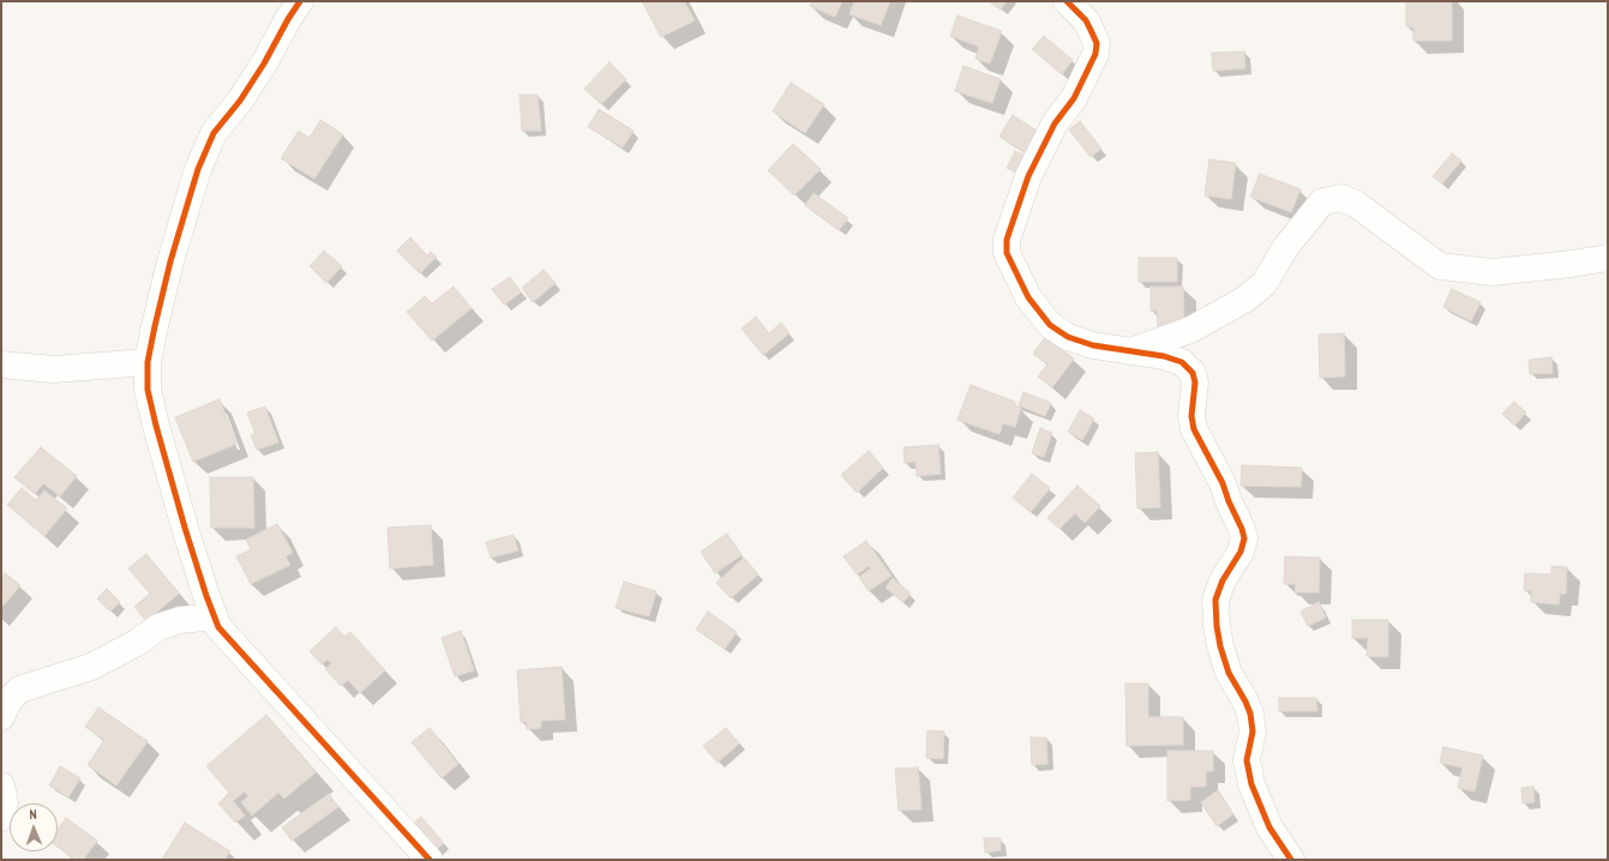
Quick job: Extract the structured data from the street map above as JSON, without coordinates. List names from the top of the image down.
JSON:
{
  "north": "top"
}
